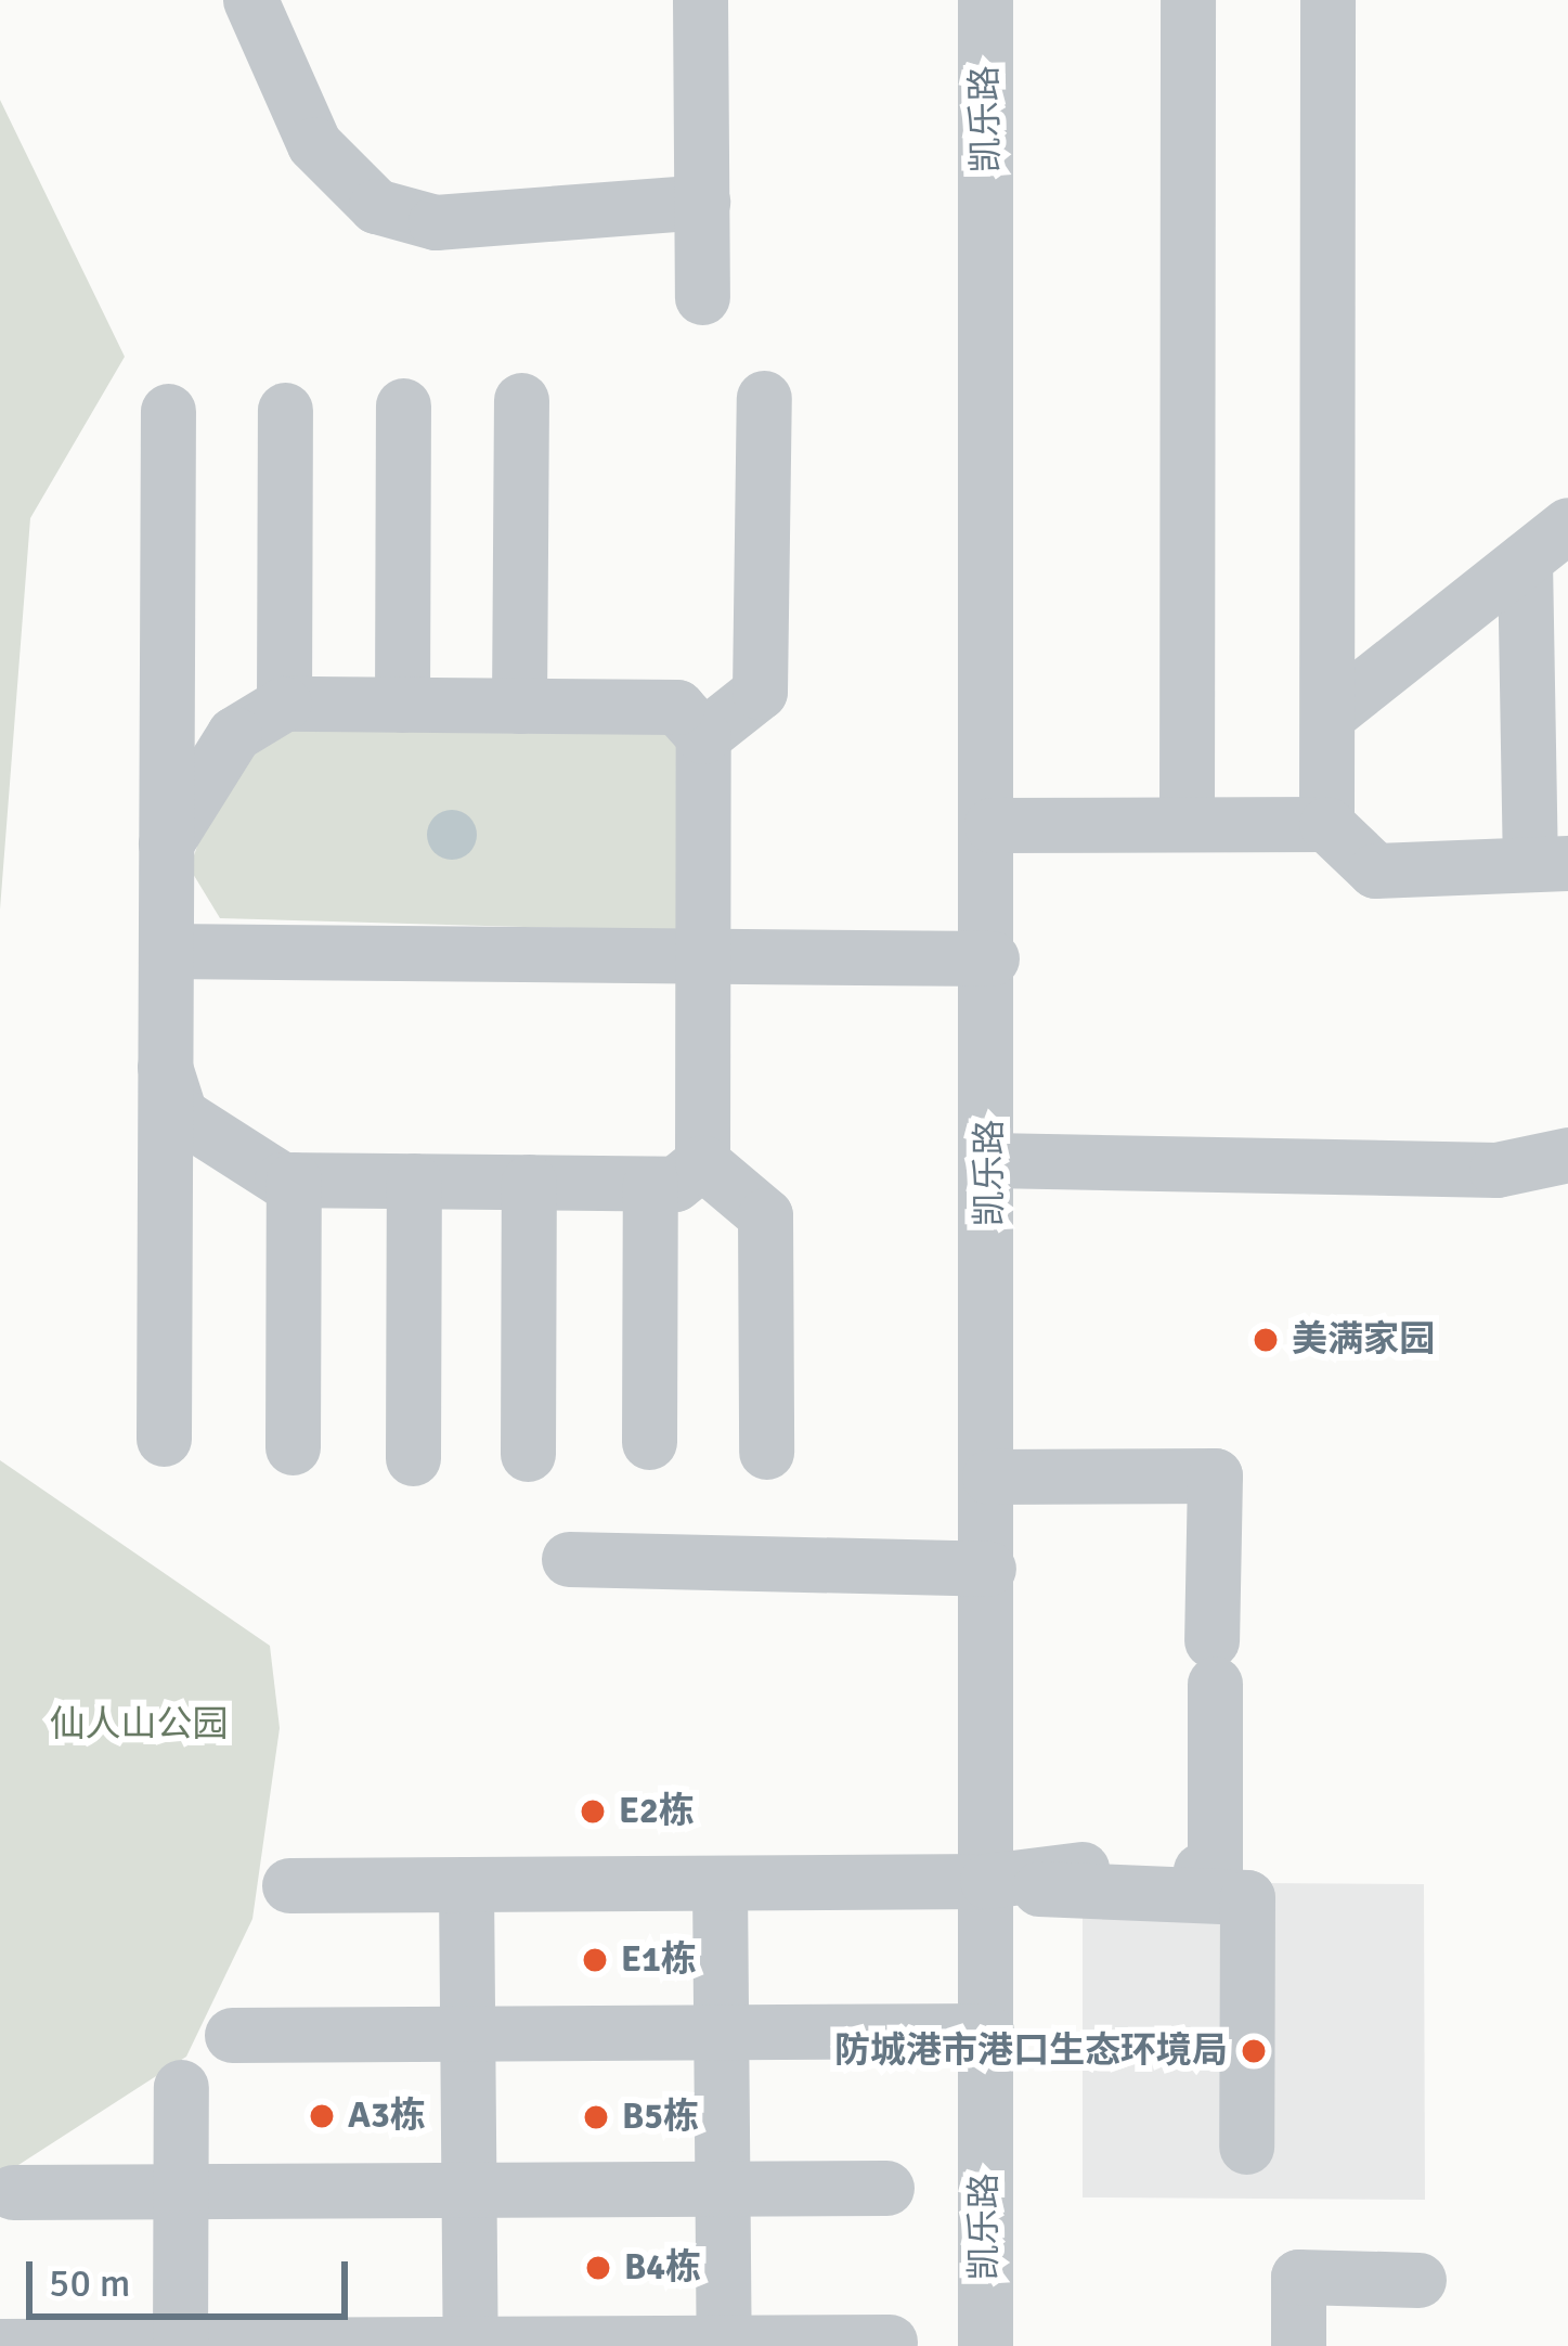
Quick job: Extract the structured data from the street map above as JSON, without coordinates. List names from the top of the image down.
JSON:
{
  "streets": {
    "street": ["凯乐路"]
  },
  "parks": ["仙人山公园"],
  "places": [
    "美满家园",
    "E2栋",
    "E1栋",
    "防城港市港口生态环境局",
    "A3栋",
    "B5栋",
    "B4栋"
  ],
  "scale_bar": "50 m"
}
